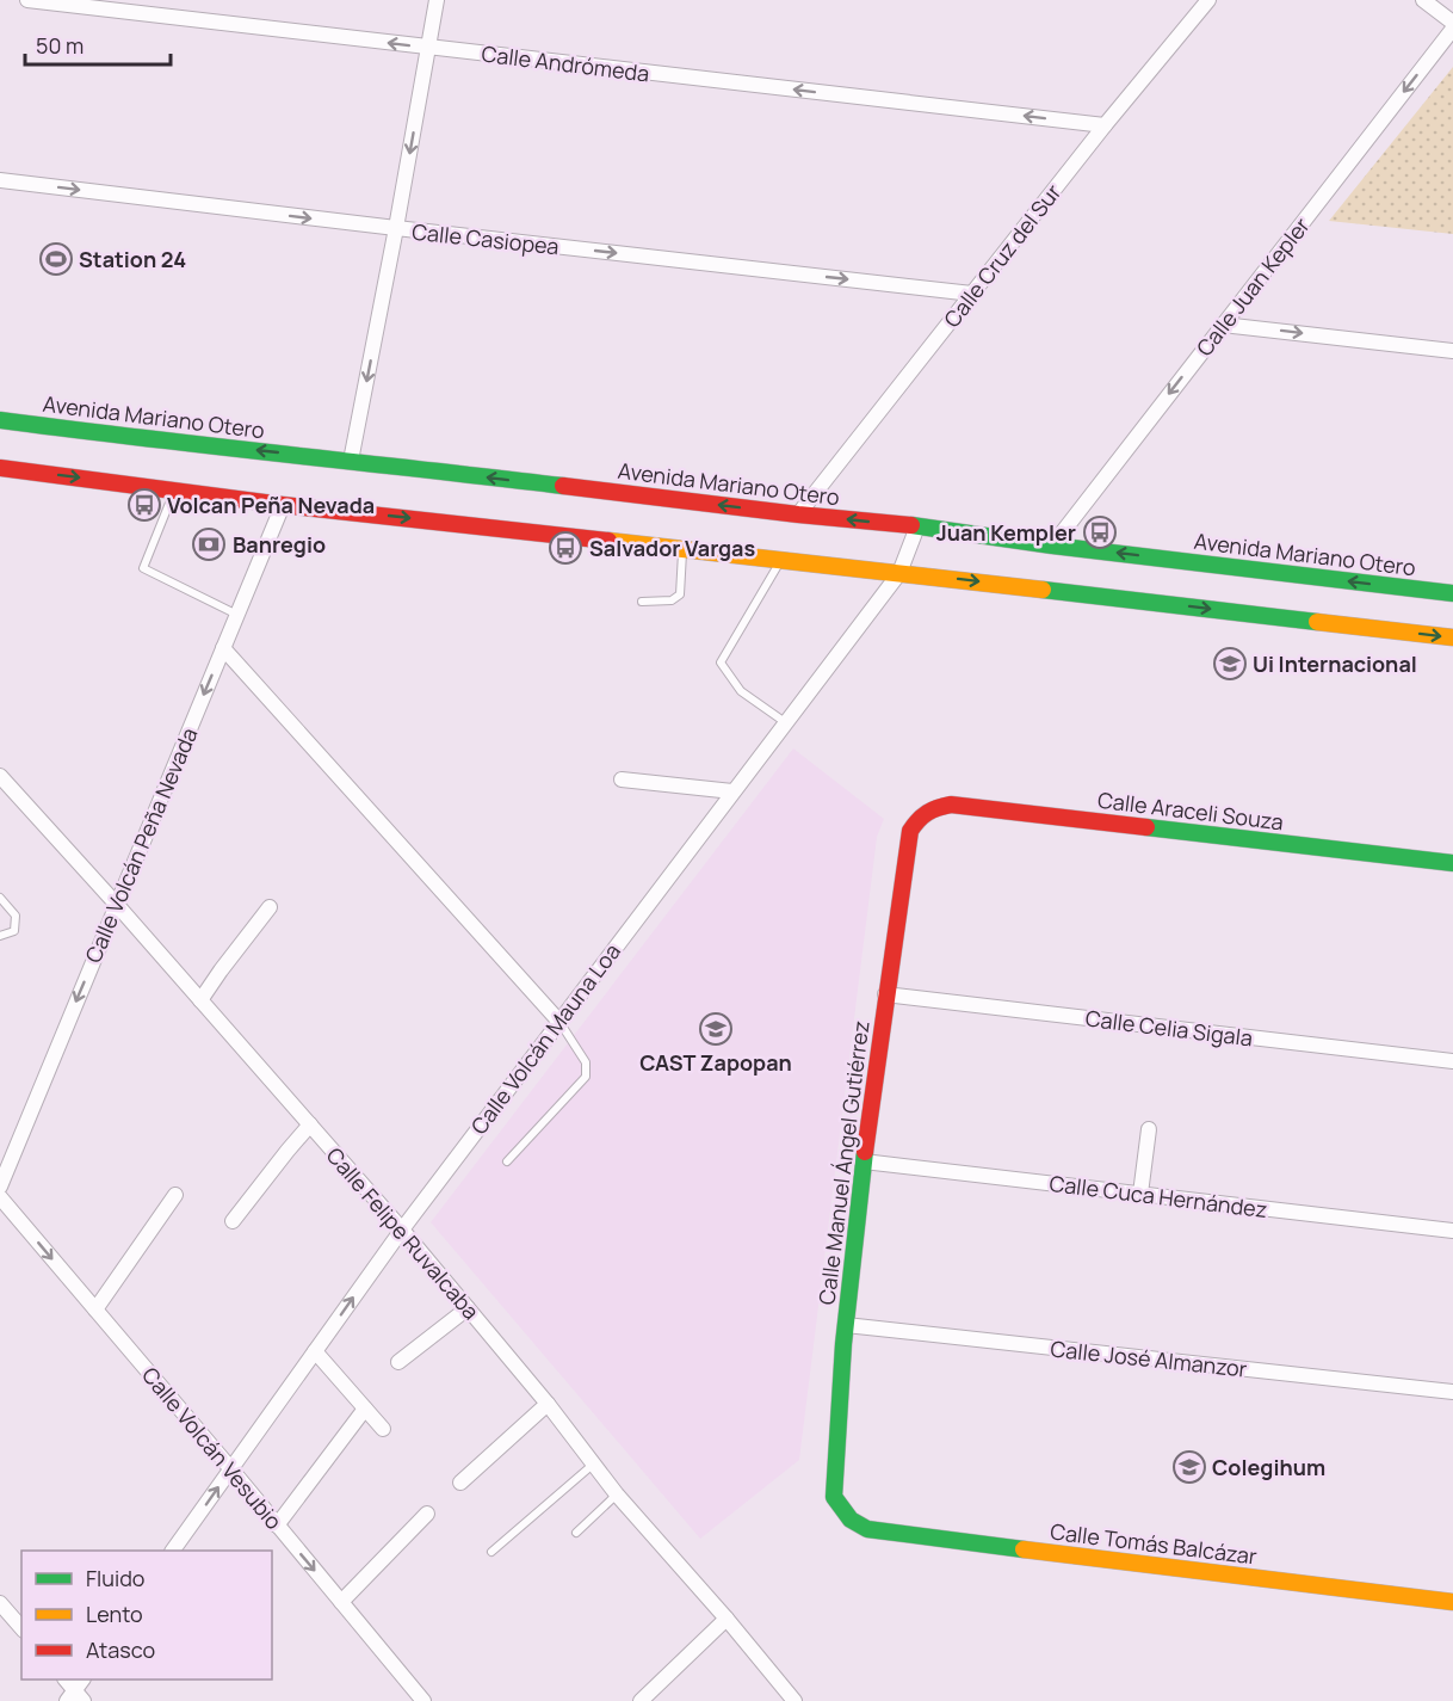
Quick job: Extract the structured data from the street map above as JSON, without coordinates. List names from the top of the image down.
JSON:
{
  "streets": {
    "main road": [
      "Avenida Mariano Otero",
      "Calle Araceli Souza",
      "Calle Manuel Ángel Gutiérrez",
      "Calle Tomás Balcázar"
    ],
    "street": [
      "Calle Andrómeda",
      "Calle Casiopea",
      "Calle Cruz del Sur",
      "Calle Juan Kepler",
      "Calle Volcán Peña Nevada",
      "Calle Celia Sigala",
      "Calle Volcán Mauna Loa",
      "Calle Cuca Hernández",
      "Calle Felipe Ruvalcaba",
      "Calle José Almanzor",
      "Calle Volcán Vesubio"
    ]
  },
  "crossings": [
    ["Calle Andrómeda", "Calle Cruz del Sur"],
    ["Calle Casiopea", "Calle Cruz del Sur"],
    ["Calle Cruz del Sur", "Avenida Mariano Otero"],
    ["Calle Juan Kepler", "Avenida Mariano Otero"],
    ["Avenida Mariano Otero", "Calle Volcán Mauna Loa"],
    ["Calle Araceli Souza", "Calle Manuel Ángel Gutiérrez"],
    ["Calle Volcán Peña Nevada", "Calle Felipe Ruvalcaba"],
    ["Calle Celia Sigala", "Calle Manuel Ángel Gutiérrez"],
    ["Calle Volcán Mauna Loa", "Calle Felipe Ruvalcaba"],
    ["Calle Volcán Mauna Loa", "Calle Volcán Vesubio"],
    ["Calle Manuel Ángel Gutiérrez", "Calle Cuca Hernández"],
    ["Calle Manuel Ángel Gutiérrez", "Calle José Almanzor"],
    ["Calle Manuel Ángel Gutiérrez", "Calle Tomás Balcázar"]
  ],
  "one_way": [
    "Calle Andrómeda",
    "Calle Casiopea",
    "Calle Juan Kepler",
    "Calle Volcán Peña Nevada",
    "Calle Volcán Vesubio"
  ],
  "places": {
    "sports": ["Station 24"],
    "bus stop": ["Volcan Peña Nevada", "Juan Kempler", "Salvador Vargas"],
    "bank": ["Banregio"],
    "school or university": ["Ui Internacional", "CAST Zapopan", "Colegihum"]
  },
  "legend": ["Fluido", "Lento", "Atasco"],
  "scale_bar": "50 m"
}
